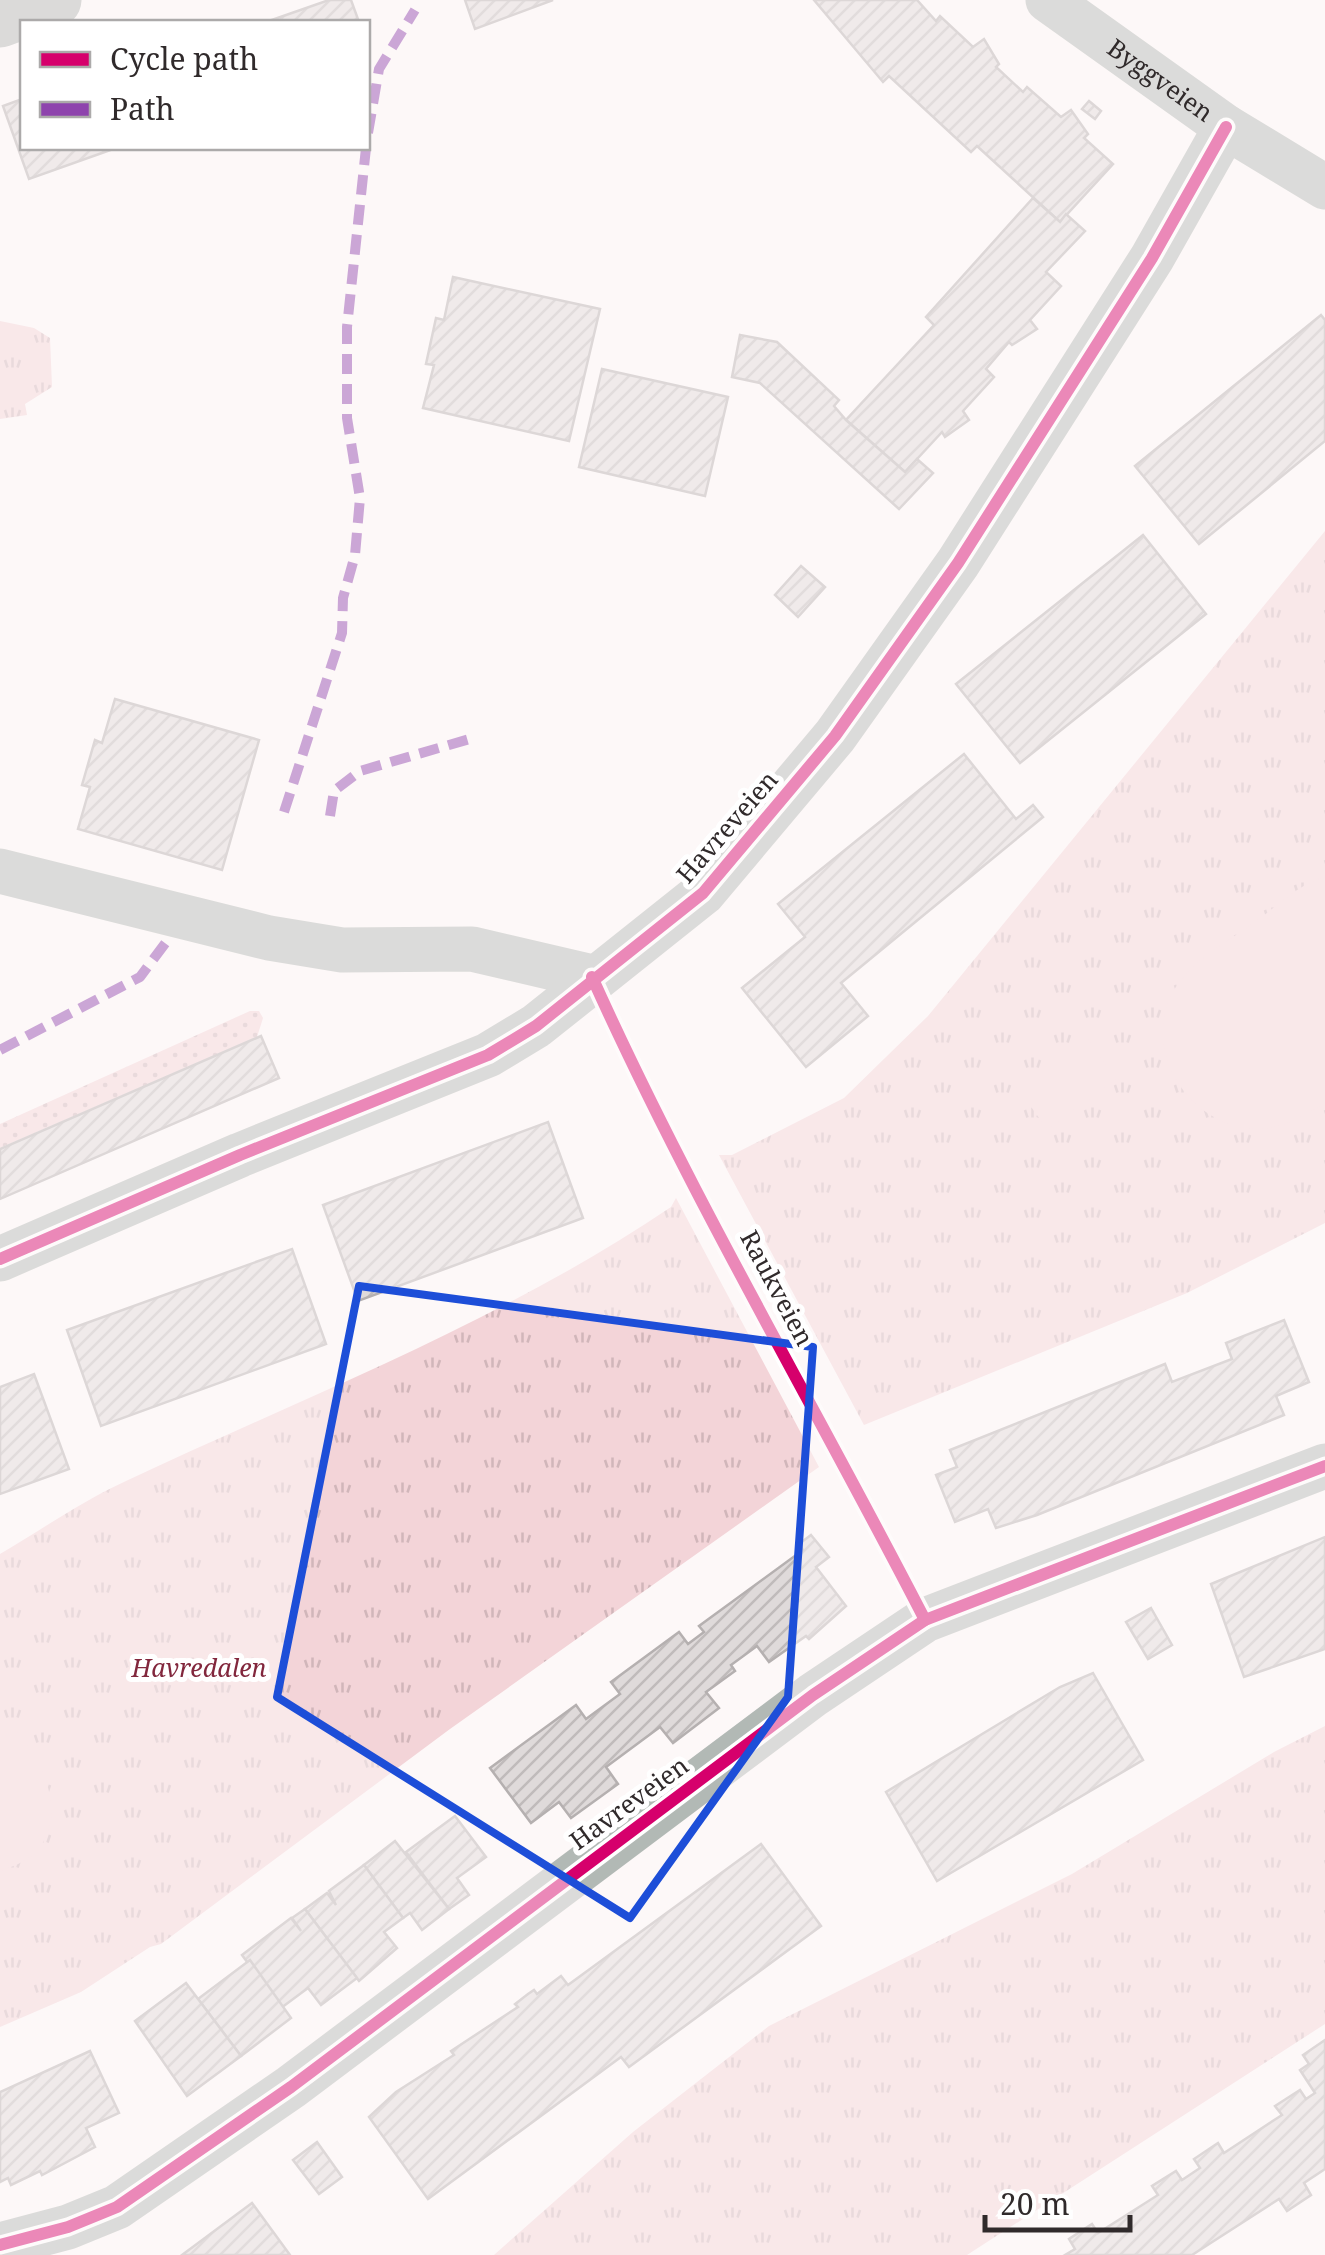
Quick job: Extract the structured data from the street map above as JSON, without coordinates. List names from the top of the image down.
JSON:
{
  "streets": {
    "street": ["Byggveien", "Havreveien"],
    "cycle path": ["Raukveien"]
  },
  "crossings": [
    ["Byggveien", "Havreveien"]
  ],
  "parks": ["Havredalen"],
  "legend": ["Cycle path", "Path"],
  "scale_bar": "20 m"
}
